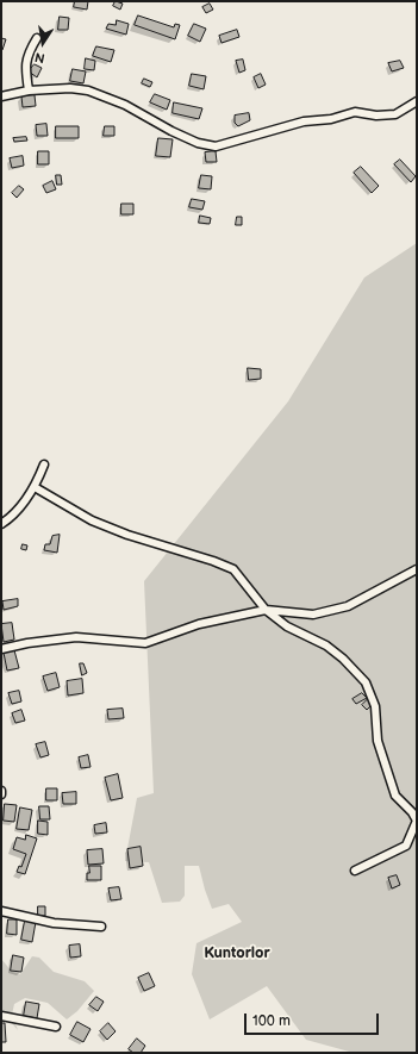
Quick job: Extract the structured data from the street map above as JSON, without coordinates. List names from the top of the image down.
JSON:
{
  "districts": ["Kuntorlor"],
  "scale_bar": "100 m",
  "north": "bottom"
}
